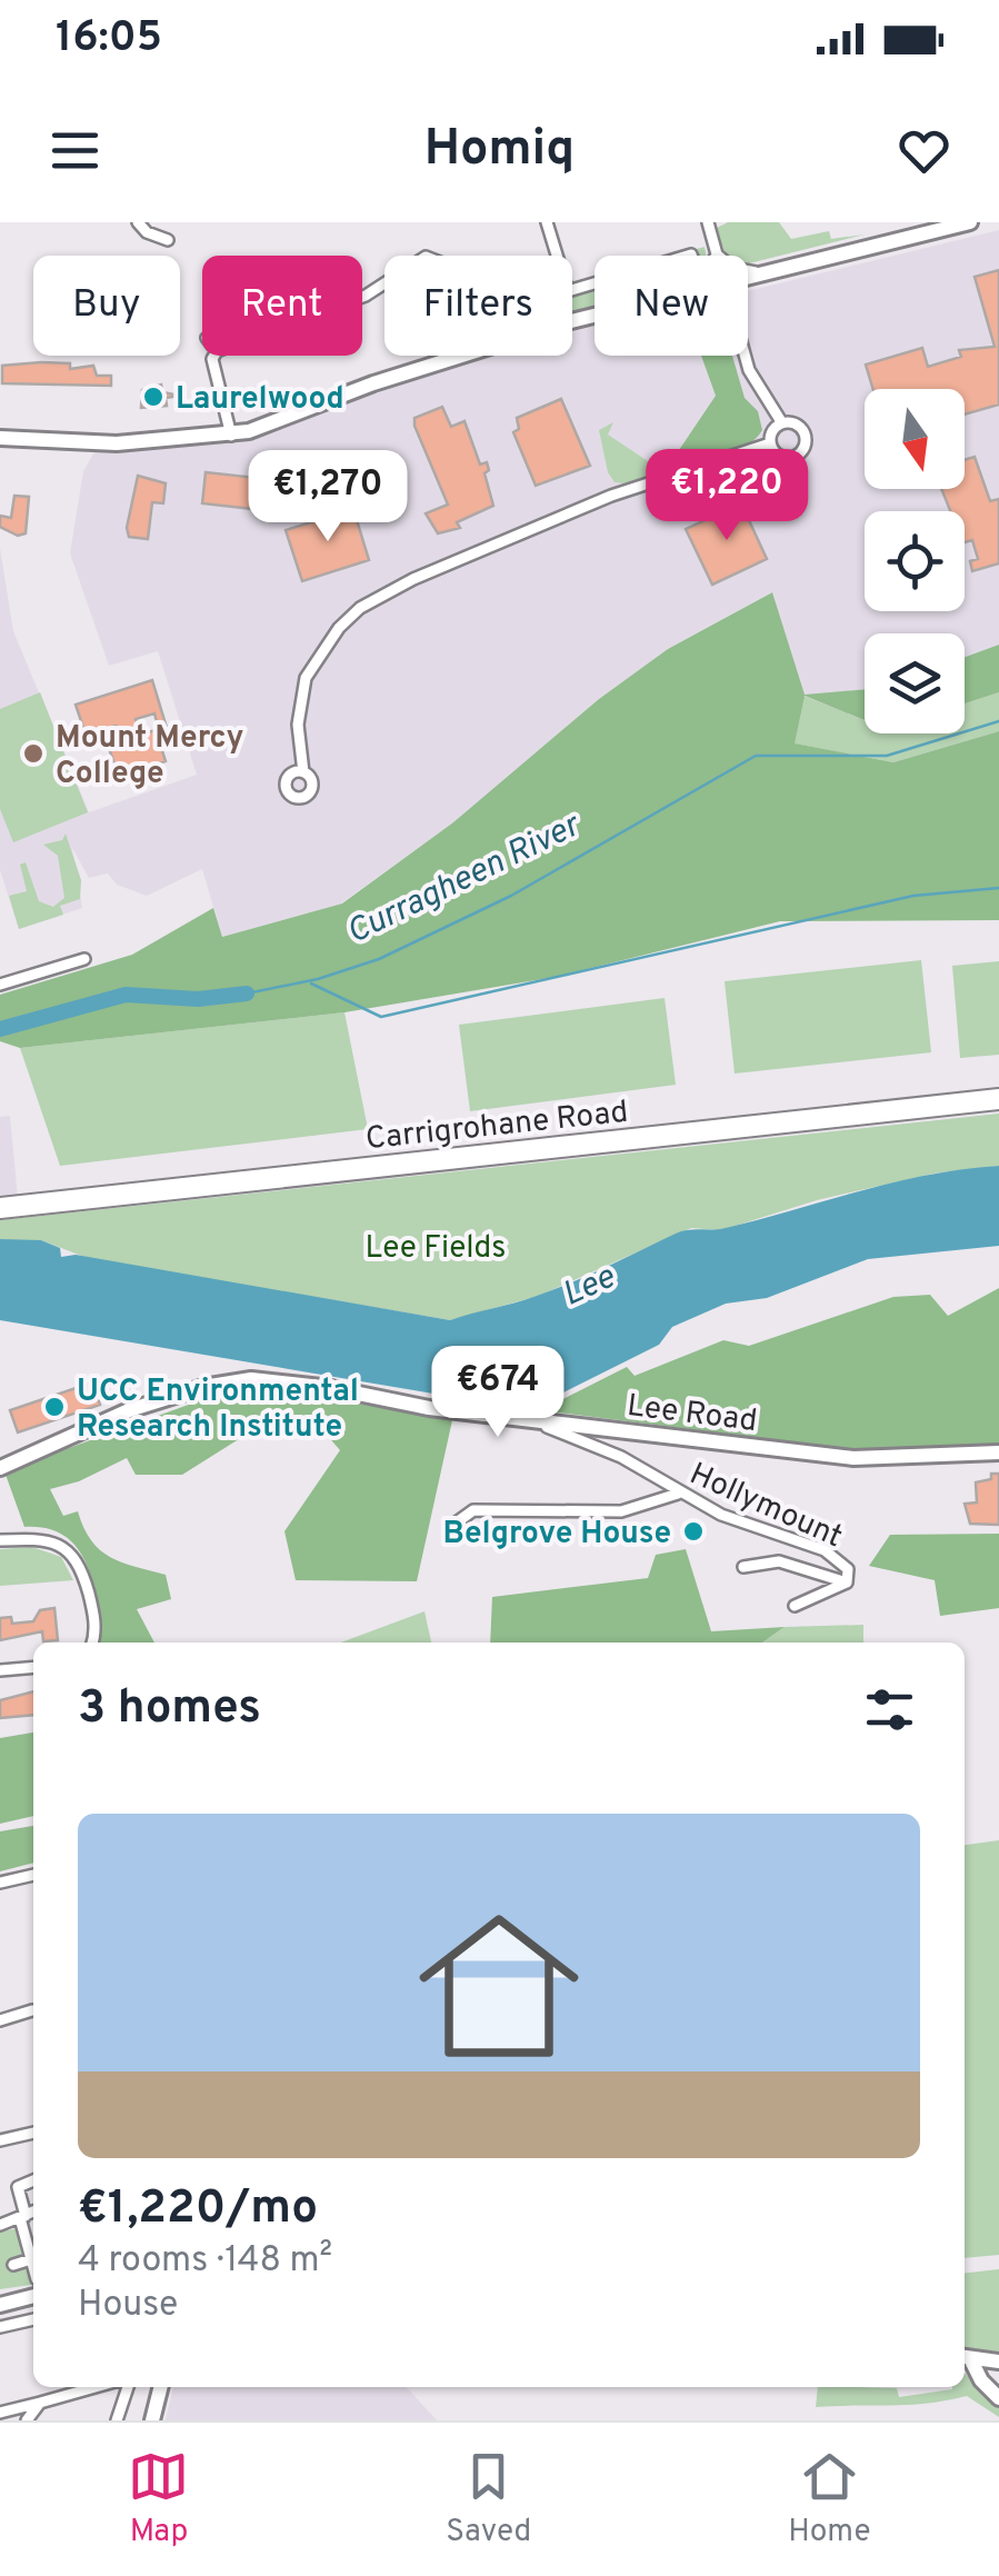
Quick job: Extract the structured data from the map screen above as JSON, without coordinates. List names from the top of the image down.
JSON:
{
  "streets": {
    "highway": ["Carrigrohane Road"],
    "street": ["Lee Road", "Hollymount"]
  },
  "crossings": [
    ["Lee Road", "Hollymount"]
  ],
  "water": ["Curragheen River", "Lee"],
  "parks": ["Lee Fields"],
  "places": [
    "Laurelwood",
    "Mount Mercy College",
    "UCC Environmental Research Institute",
    "Belgrove House"
  ],
  "north": "bottom",
  "page": {
    "status": "16:05",
    "header": "Homiq",
    "chip": [
      "Buy",
      "Rent",
      "Filters",
      "New"
    ],
    "price": ["€1,220", "€1,270", "€674"],
    "heading": "3 homes",
    "list": [
      {
        "name": "€1,220/mo",
        "note": "4 rooms · 148 m² · House"
      }
    ],
    "tabs": ["Map", "Saved", "Home"]
  }
}
